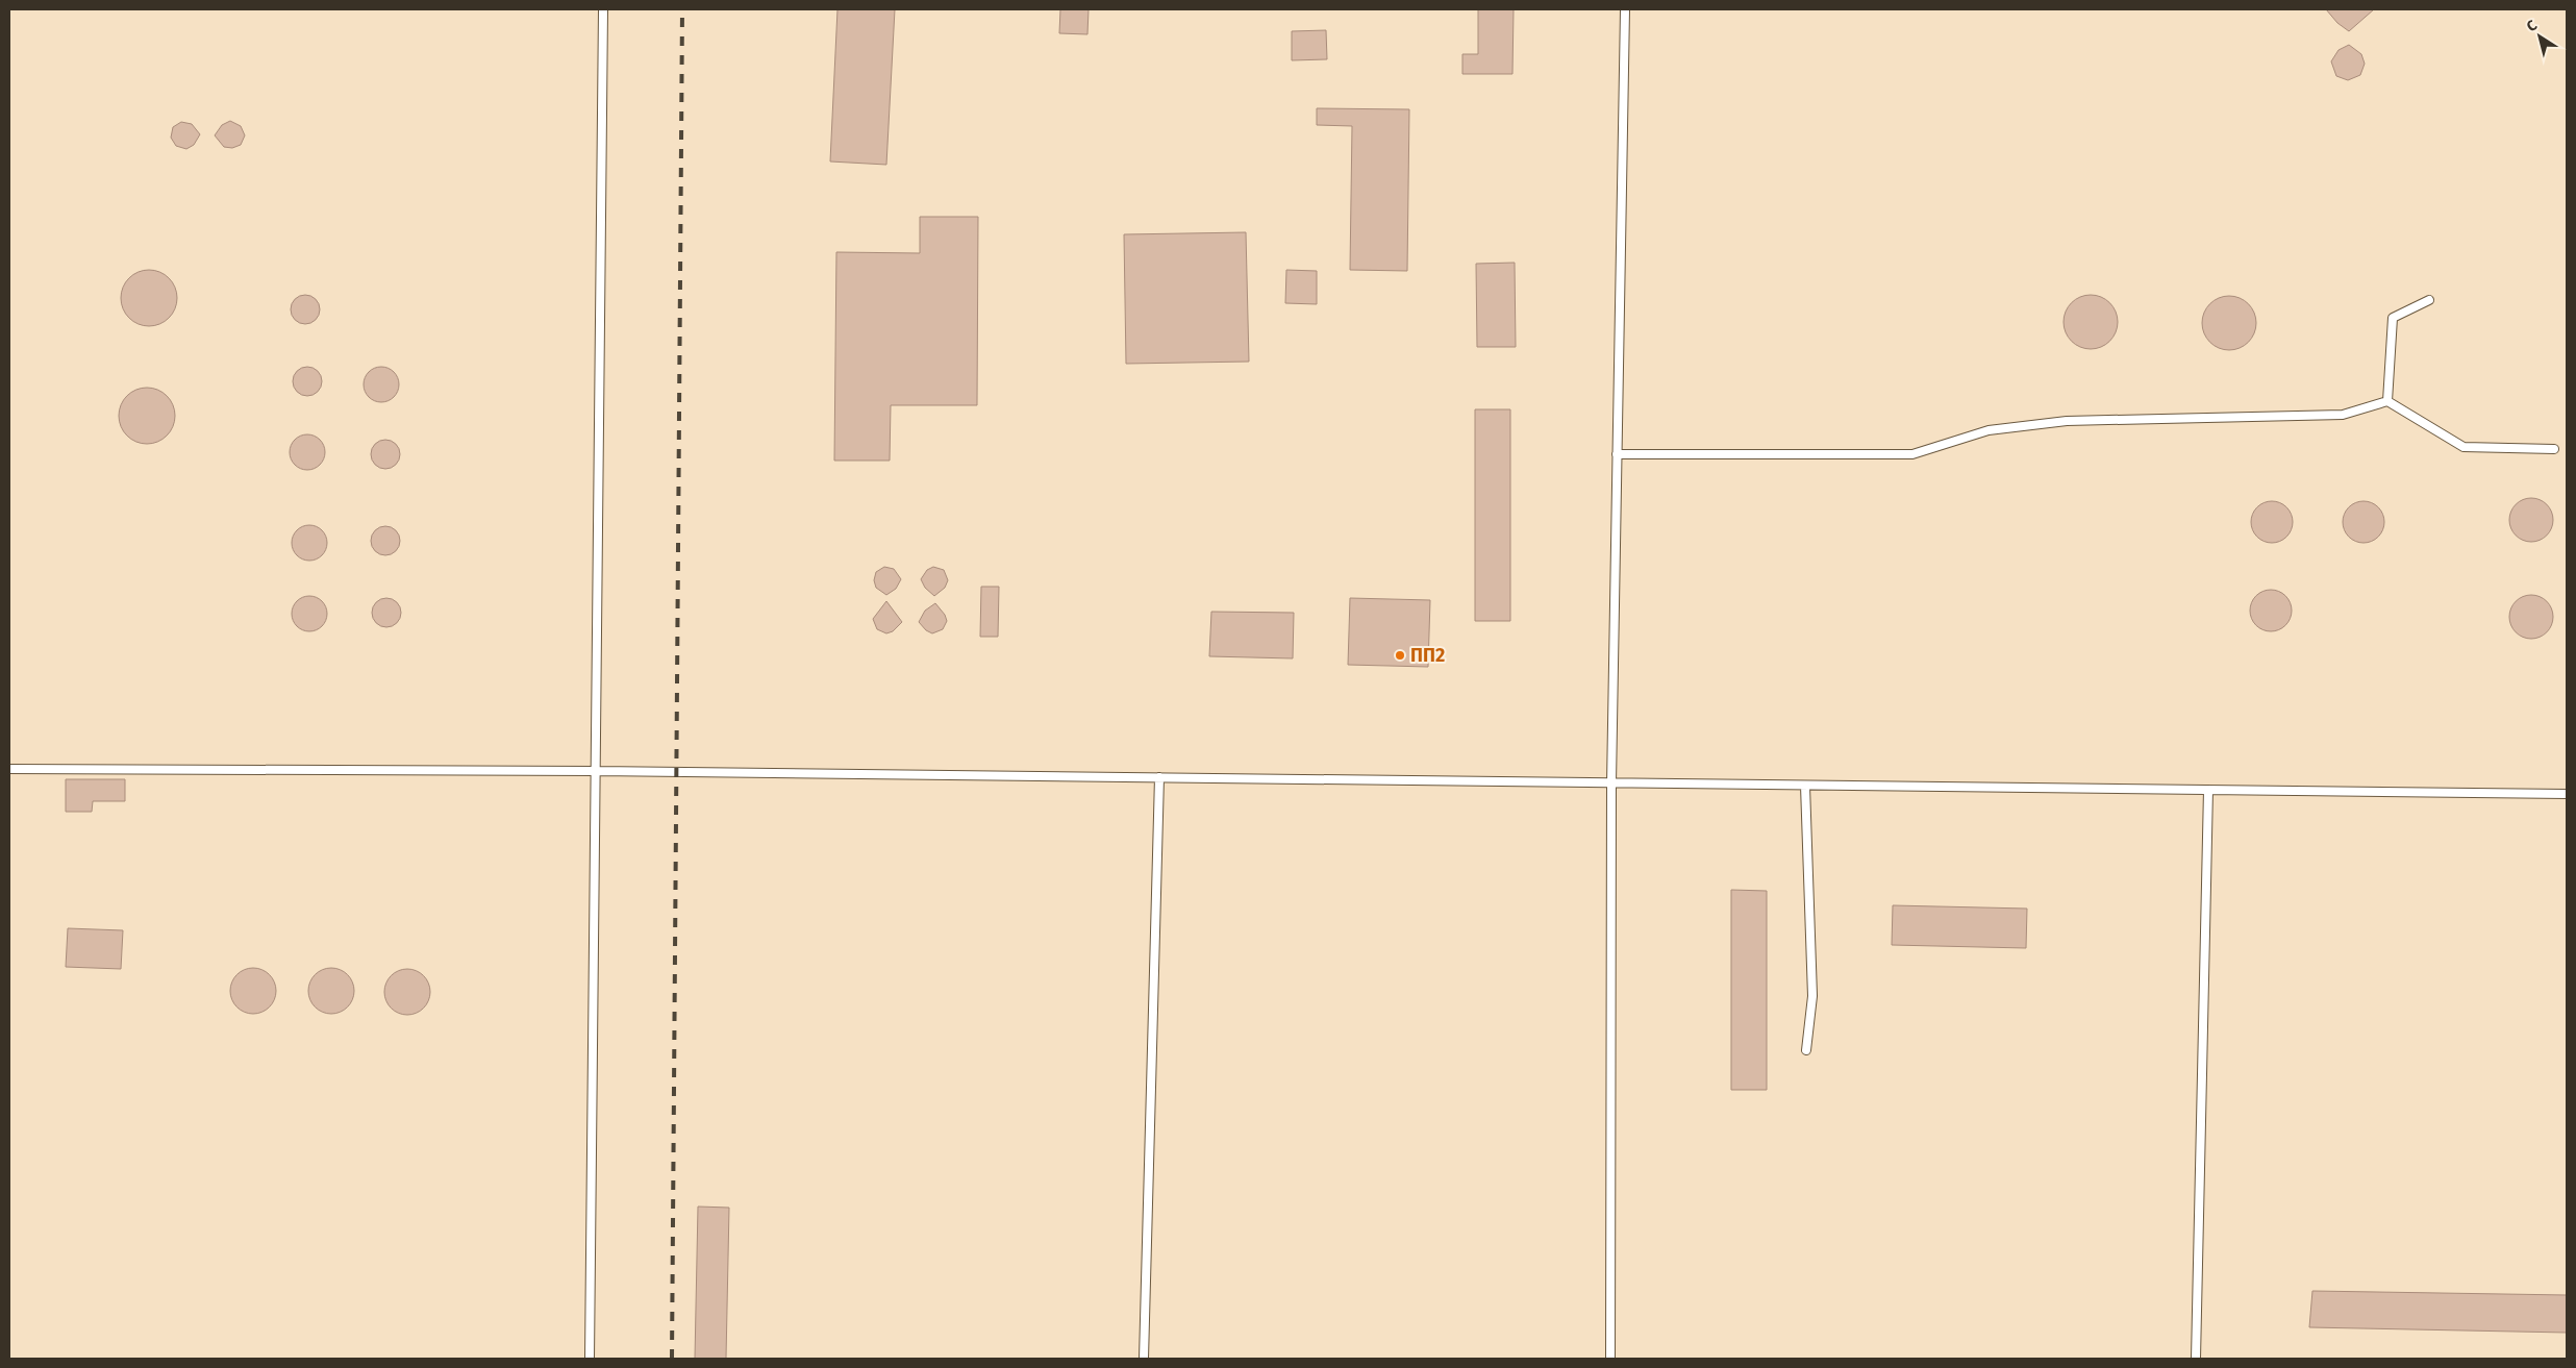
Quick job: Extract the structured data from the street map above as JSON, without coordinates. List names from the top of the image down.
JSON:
{
  "places": ["ПП2"],
  "north": "top left"
}
